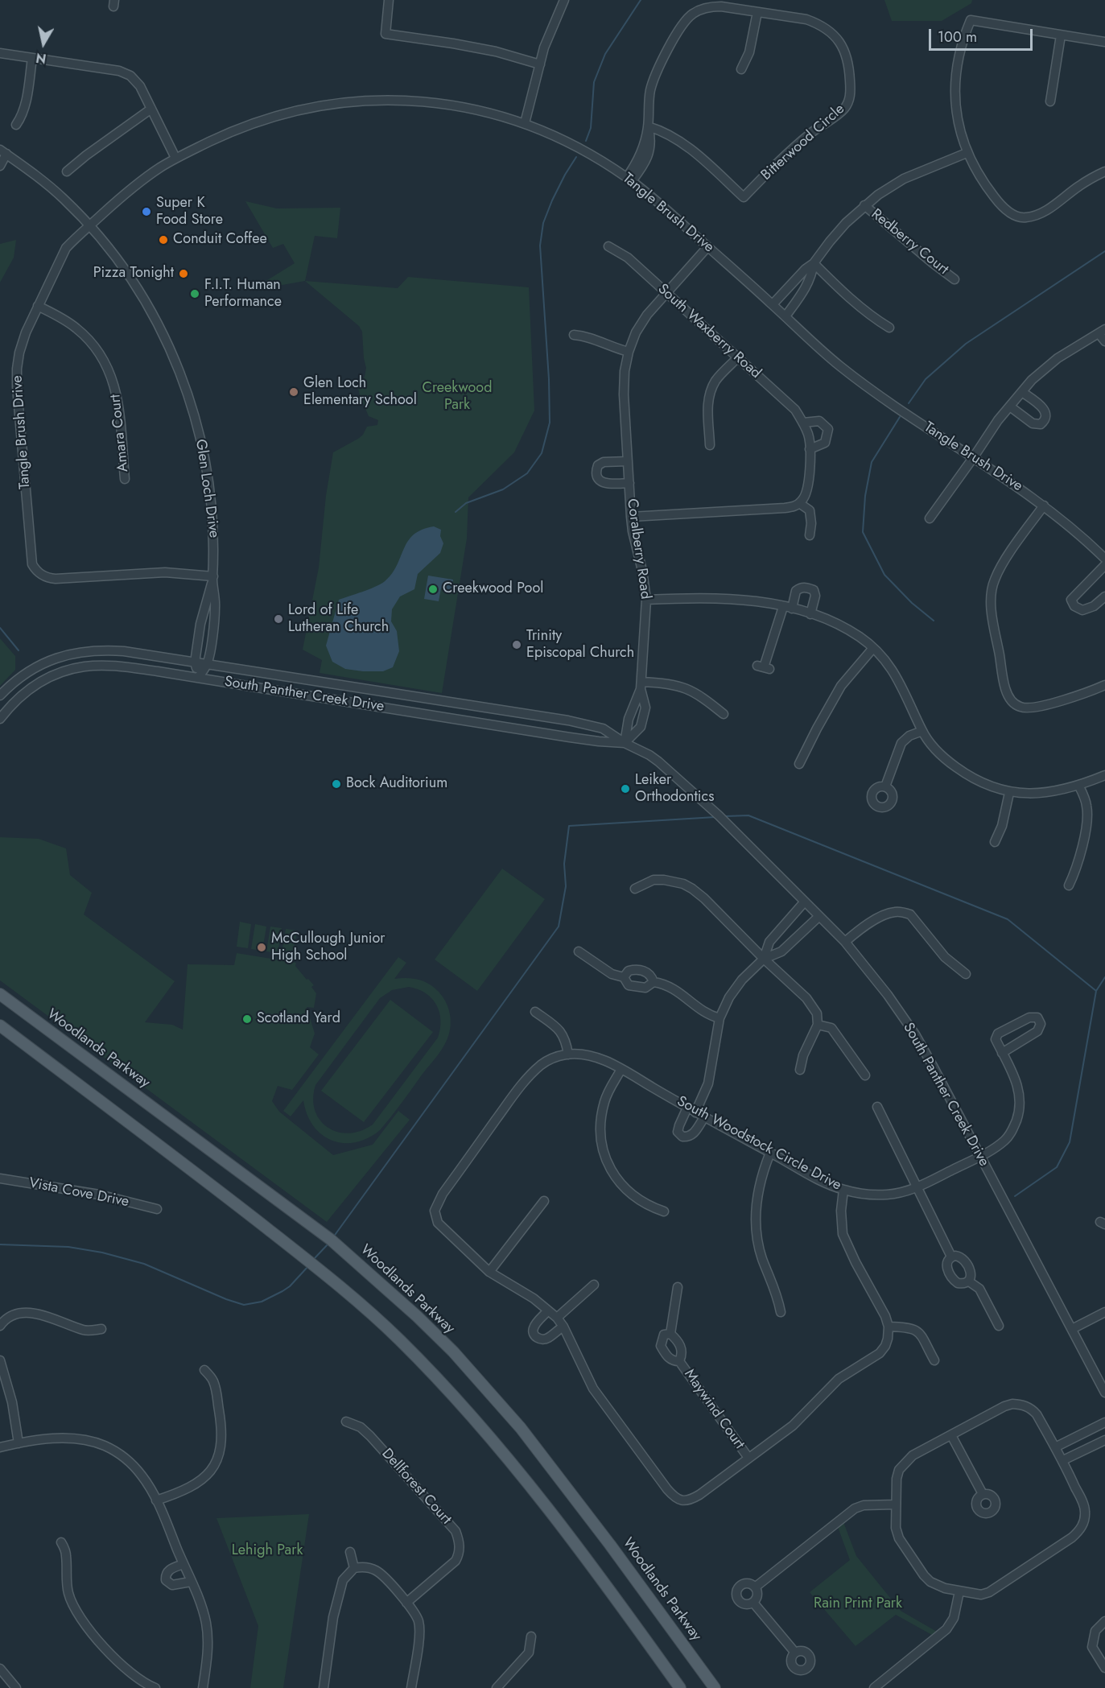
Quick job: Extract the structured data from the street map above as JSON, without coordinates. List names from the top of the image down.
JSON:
{
  "streets": {
    "main road": ["Woodlands Parkway"],
    "street": [
      "Bitterwood Circle",
      "Tangle Brush Drive",
      "Redberry Court",
      "South Waxberry Road",
      "Amara Court",
      "Glen Loch Drive",
      "Coralberry Road",
      "South Panther Creek Drive",
      "South Woodstock Circle Drive",
      "Vista Cove Drive",
      "Maywind Court",
      "Dellforest Court"
    ]
  },
  "crossings": [
    ["Bitterwood Circle", "Tangle Brush Drive"],
    ["Tangle Brush Drive", "Amara Court"],
    ["Tangle Brush Drive", "Glen Loch Drive"],
    ["Tangle Brush Drive", "Coralberry Road"],
    ["South Waxberry Road", "Coralberry Road"],
    ["Glen Loch Drive", "South Panther Creek Drive"],
    ["Coralberry Road", "South Panther Creek Drive"],
    ["South Panther Creek Drive", "South Woodstock Circle Drive"]
  ],
  "parks": ["Creekwood Park", "Lehigh Park", "Rain Print Park"],
  "places": [
    "Super K Food Store",
    "Conduit Coffee",
    "Pizza Tonight",
    "F.I.T. Human Performance",
    "Glen Loch Elementary School",
    "Creekwood Pool",
    "Lord of Life Lutheran Church",
    "Trinity Episcopal Church",
    "Bock Auditorium",
    "Leiker Orthodontics",
    "McCullough Junior High School",
    "Scotland Yard"
  ],
  "scale_bar": "100 m",
  "north": "bottom"
}
